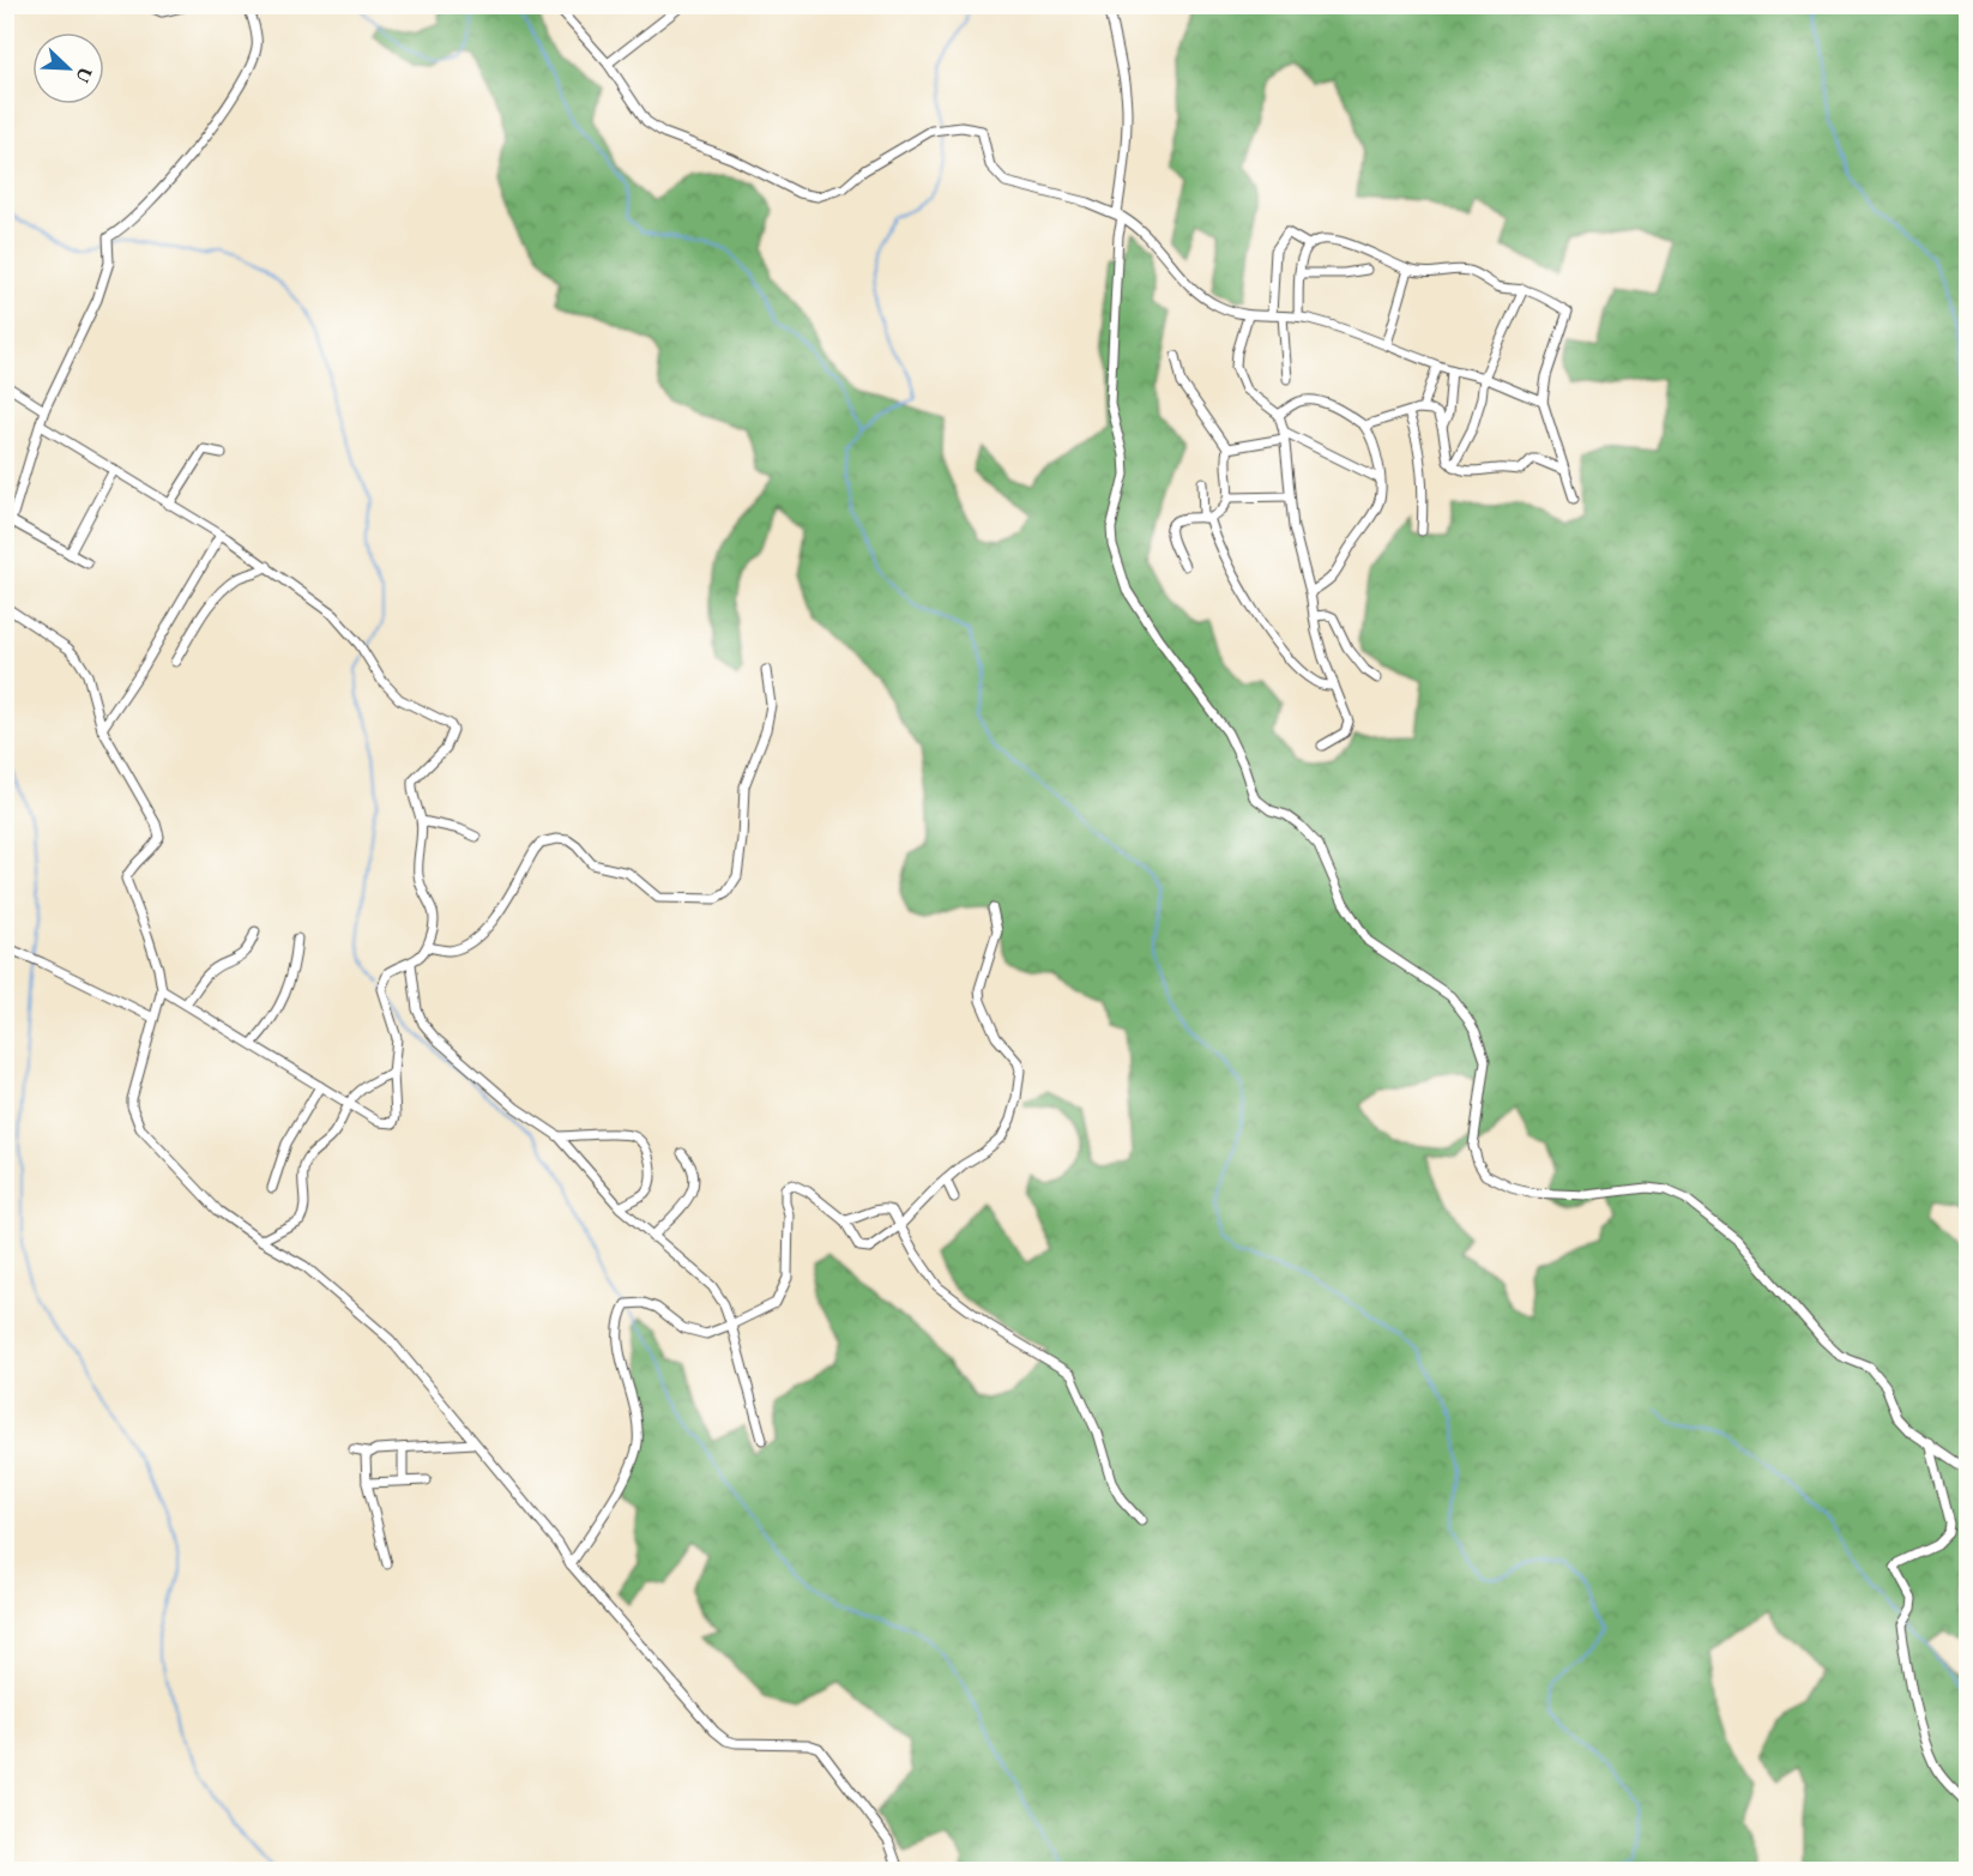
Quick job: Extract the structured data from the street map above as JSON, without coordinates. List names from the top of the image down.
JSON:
{
  "north": "bottom right"
}
